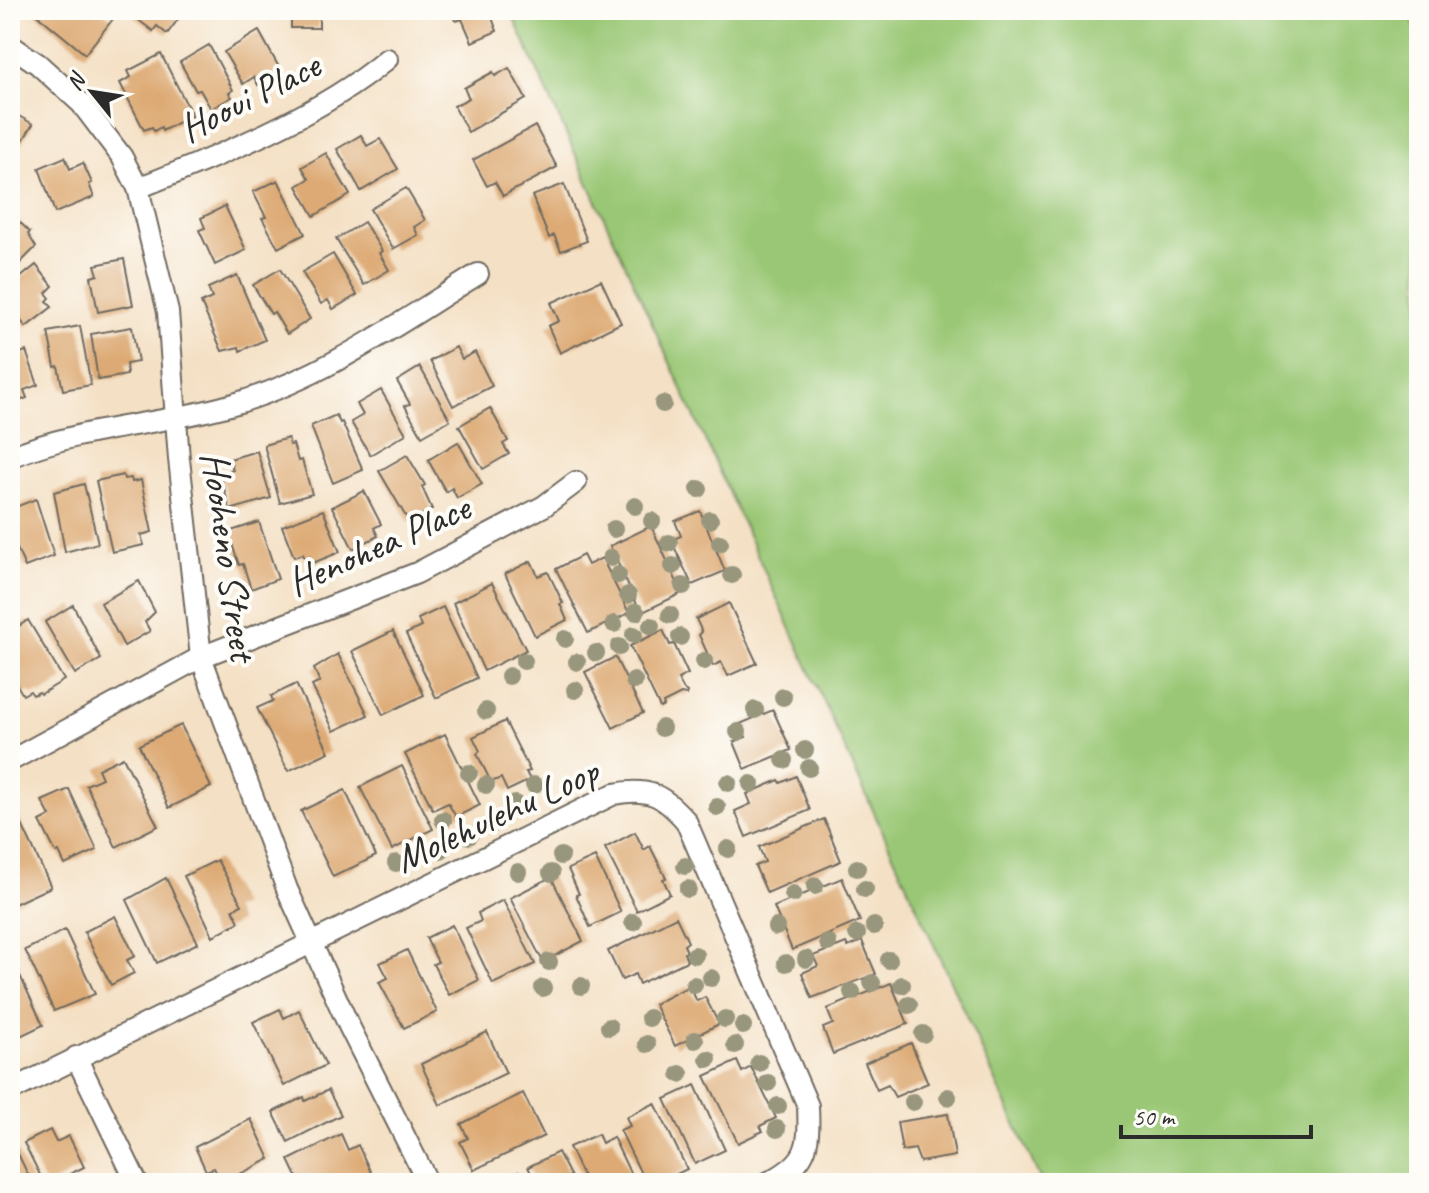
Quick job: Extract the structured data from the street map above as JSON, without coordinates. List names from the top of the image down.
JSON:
{
  "streets": {
    "street": [
      "Hooui Place",
      "Henohea Place",
      "Hooheno Street",
      "Molehulehu Loop"
    ]
  },
  "crossings": [
    ["Hooui Place", "Hooheno Street"],
    ["Henohea Place", "Hooheno Street"],
    ["Hooheno Street", "Molehulehu Loop"]
  ],
  "scale_bar": "50 m",
  "north": "top left"
}
